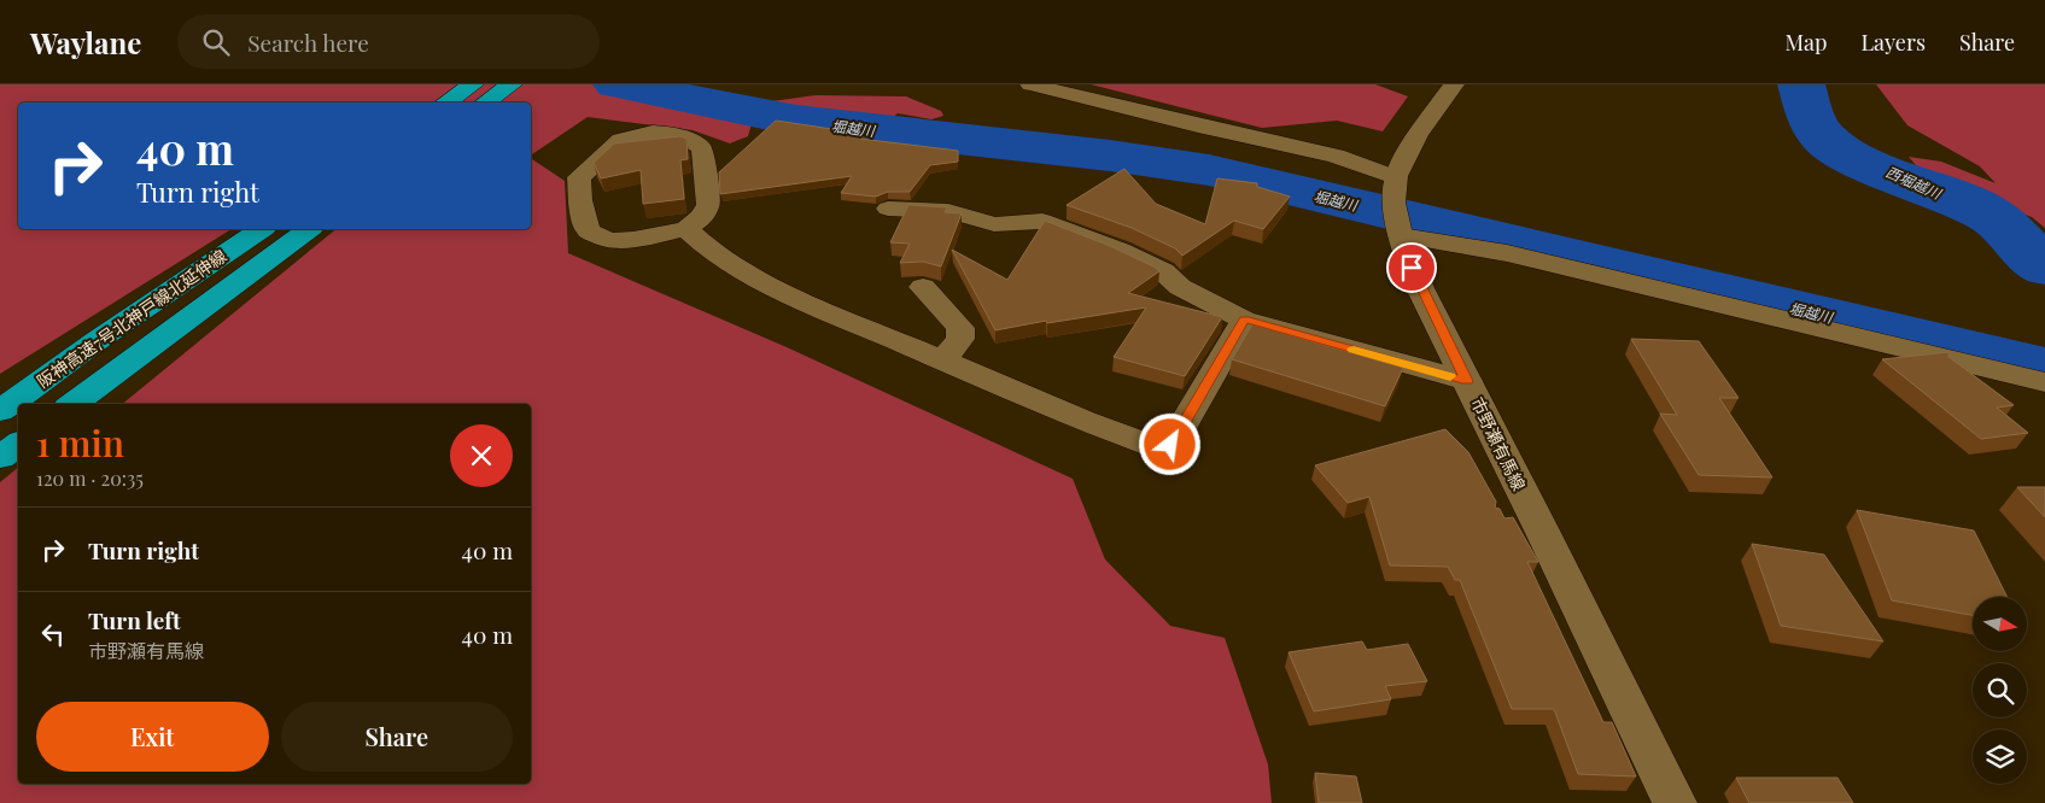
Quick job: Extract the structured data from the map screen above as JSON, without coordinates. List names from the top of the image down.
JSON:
{
  "streets": {
    "highway": ["阪神高速7号北神戸線北延伸線"],
    "street": ["市野瀬有馬線"]
  },
  "water": ["堀越川", "西堀越川"],
  "north": "right",
  "page": {
    "header": "Waylane",
    "search": "Search here",
    "nav": ["Map", "Layers", "Share"],
    "turn": ["40 m", "Turn right"],
    "heading": ["1 min", "120 m · 20:35"],
    "list": [
      {
        "name": "Turn right",
        "value": "40 m"
      },
      {
        "name": "Turn left",
        "note": "市野瀬有馬線",
        "value": "40 m"
      }
    ],
    "buttons": ["Exit", "Share"]
  }
}
